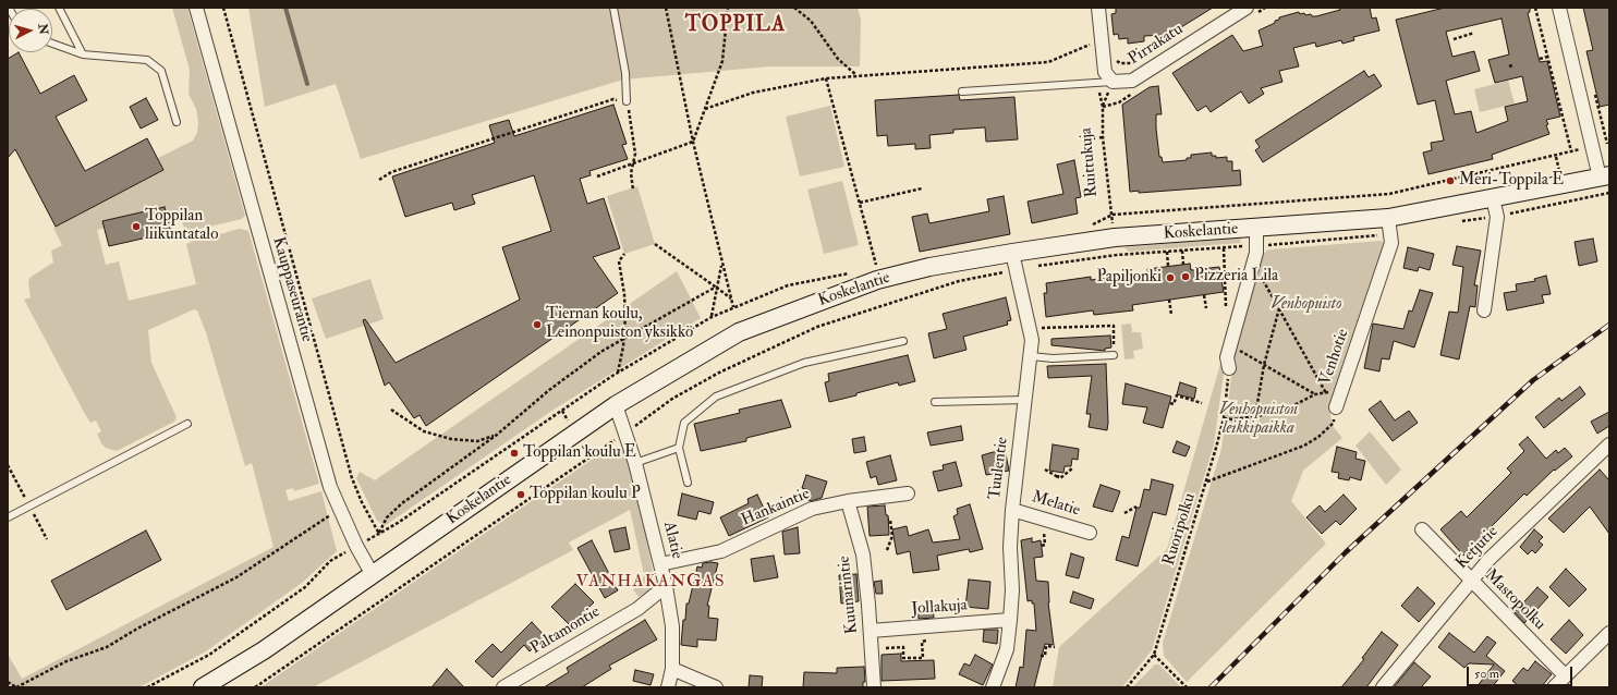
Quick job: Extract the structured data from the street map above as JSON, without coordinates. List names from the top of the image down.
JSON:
{
  "streets": {
    "main road": ["Koskelantie"],
    "street": [
      "Pirrakatu",
      "Kauppaseurantie",
      "Venhotie",
      "Tuulentie",
      "Melatie",
      "Hankaintie",
      "Alatie",
      "Ketjutie",
      "Kuunarintie",
      "Mastopolku",
      "Jollakuja",
      "Paltamontie"
    ],
    "path": ["Ruittukuja", "Ruoripolku"]
  },
  "crossings": [
    ["Koskelantie", "Kauppaseurantie"],
    ["Koskelantie", "Venhotie"],
    ["Koskelantie", "Tuulentie"],
    ["Koskelantie", "Alatie"],
    ["Tuulentie", "Melatie"],
    ["Tuulentie", "Jollakuja"],
    ["Hankaintie", "Alatie"],
    ["Hankaintie", "Kuunarintie"],
    ["Alatie", "Paltamontie"],
    ["Ketjutie", "Mastopolku"],
    ["Kuunarintie", "Jollakuja"]
  ],
  "districts": ["TOPPILA", "VANHAKANGAS"],
  "parks": ["Venhopuisto", "Venhopuiston leikkipaikka"],
  "places": [
    "Meri-Toppila E",
    "Toppilan liikuntatalo",
    "Pizzeria Lila",
    "Papiljonki",
    "Tiernan koulu, Leinonpuiston yksikkö",
    "Toppilan koulu E",
    "Toppilan koulu P"
  ],
  "scale_bar": "50 m",
  "north": "right"
}
